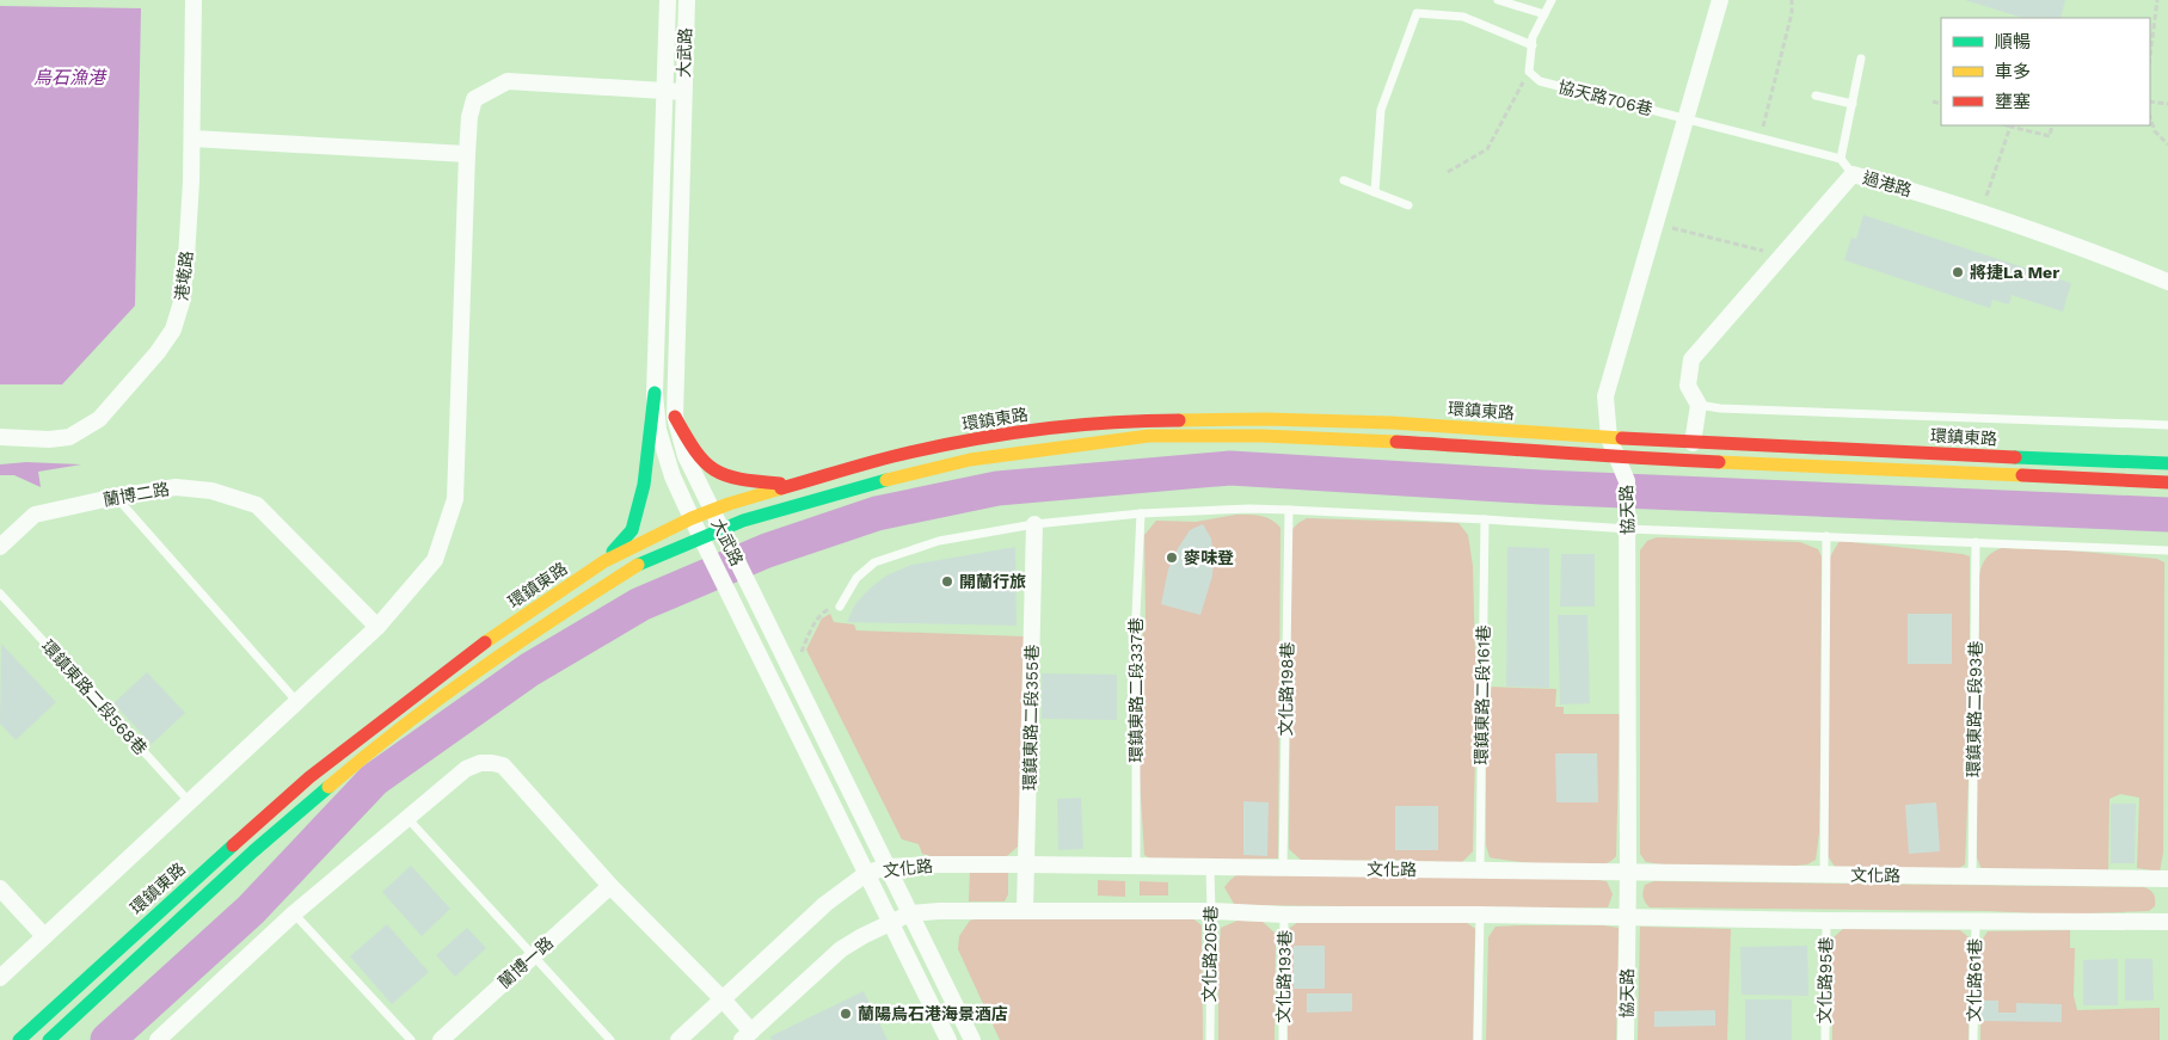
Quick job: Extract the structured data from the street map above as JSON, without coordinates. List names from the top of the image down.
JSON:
{
  "streets": {
    "street": [
      "大武路",
      "過港路",
      "港墘路",
      "環鎮東路",
      "蘭博二路",
      "協天路",
      "環鎮東路二段355巷",
      "文化路",
      "蘭博一路"
    ],
    "lane": [
      "協天路706巷",
      "文化路198巷",
      "環鎮東路二段337巷",
      "環鎮東路二段161巷",
      "環鎮東路二段568巷",
      "環鎮東路二段93巷",
      "文化路205巷",
      "文化路193巷",
      "文化路95巷",
      "文化路61巷"
    ]
  },
  "crossings": [
    ["大武路", "環鎮東路"],
    ["大武路", "文化路"],
    ["協天路706巷", "協天路"],
    ["過港路", "環鎮東路"],
    ["環鎮東路", "協天路"],
    ["協天路", "文化路"],
    ["文化路198巷", "文化路"],
    ["環鎮東路二段337巷", "文化路"],
    ["環鎮東路二段161巷", "文化路"],
    ["環鎮東路二段93巷", "文化路"],
    ["環鎮東路二段355巷", "文化路"],
    ["文化路", "文化路205巷"]
  ],
  "water": ["烏石漁港"],
  "places": [
    "將捷La Mer",
    "麥味登",
    "開蘭行旅",
    "蘭陽烏石港海景酒店"
  ],
  "legend": ["順暢", "車多", "壅塞"]
}
